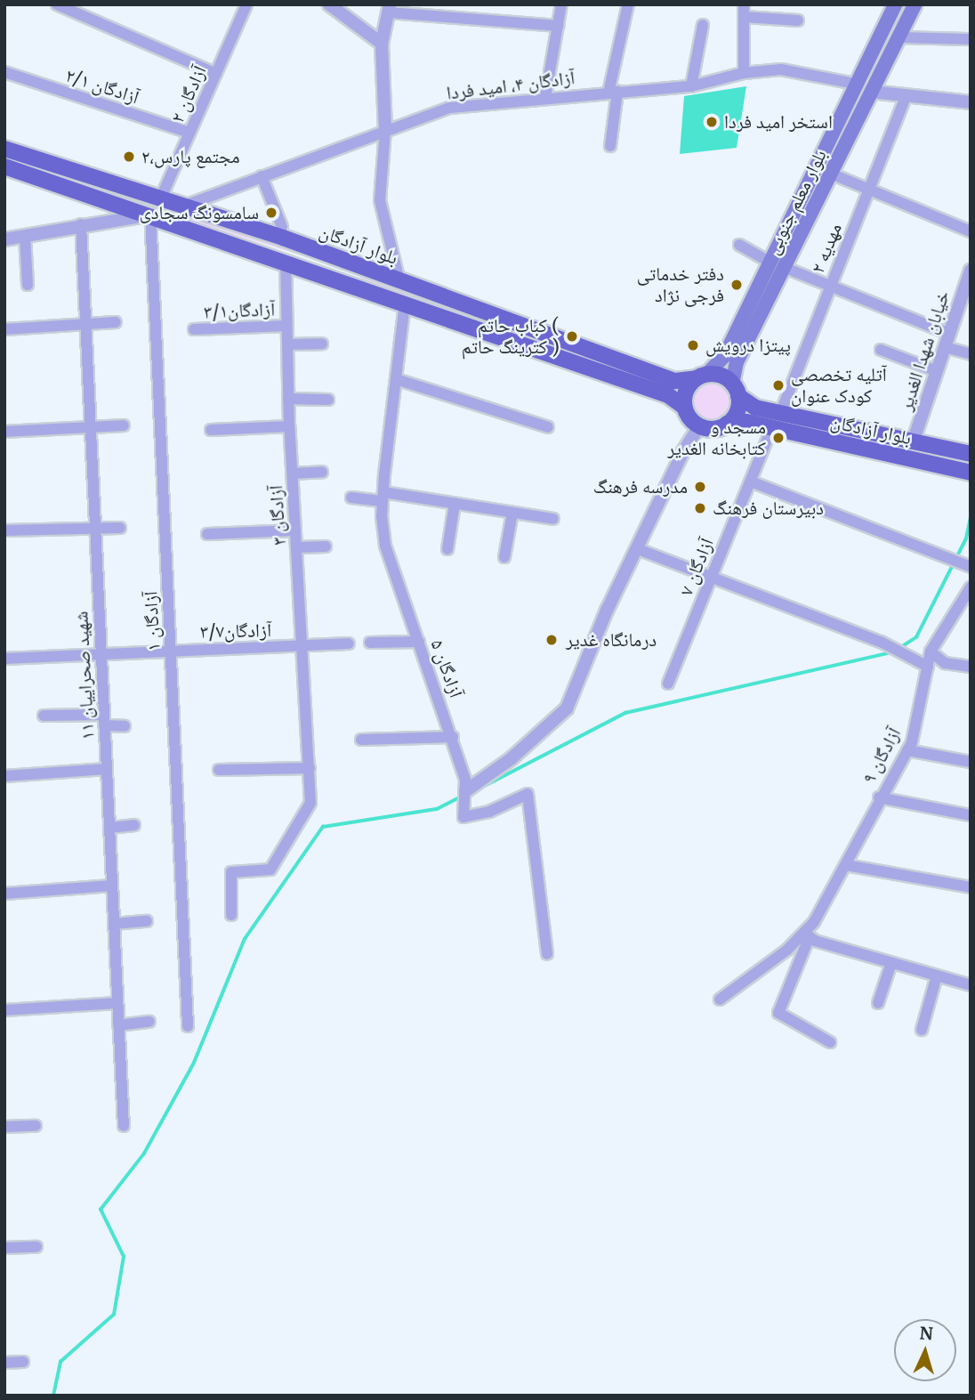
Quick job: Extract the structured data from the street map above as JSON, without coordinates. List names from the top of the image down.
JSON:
{
  "streets": {
    "main road": ["بلوار معلم جنوبی", "بلوار آزادگان"],
    "street": [
      "آزادگان ۴، امید فردا",
      "آزادگان ۲/۱",
      "آزادگان ۲",
      "مهدیه ۲",
      "آزادگان۳/۱",
      "خیابان شهدا الغدیر",
      "آزادگان ۳",
      "آزادگان ۷",
      "آزادگان ۱",
      "آزادگان۳/۷",
      "آزادگان ۵",
      "شهید صحراییان ۱۱",
      "آزادگان ۹"
    ]
  },
  "crossings": [
    ["آزادگان ۴، امید فردا", "بلوار معلم جنوبی"],
    ["آزادگان ۴، امید فردا", "بلوار آزادگان"],
    ["آزادگان ۲/۱", "آزادگان ۲"],
    ["آزادگان ۲", "بلوار آزادگان"],
    ["بلوار معلم جنوبی", "بلوار آزادگان"],
    ["بلوار آزادگان", "مهدیه ۲"],
    ["بلوار آزادگان", "خیابان شهدا الغدیر"],
    ["بلوار آزادگان", "آزادگان ۳"],
    ["بلوار آزادگان", "آزادگان ۷"],
    ["بلوار آزادگان", "آزادگان ۱"],
    ["بلوار آزادگان", "آزادگان ۵"],
    ["آزادگان۳/۱", "آزادگان ۳"],
    ["آزادگان ۳", "آزادگان۳/۷"],
    ["آزادگان ۱", "آزادگان۳/۷"],
    ["آزادگان۳/۷", "شهید صحراییان ۱۱"]
  ],
  "places": [
    "استخر امید فردا",
    "۲،مجتمع پارس",
    "سامسونگ سجادی",
    "دفتر خدماتی فرجی نژاد",
    "کباب حاتم ( کترینگ حاتم )",
    "پیتزا درویش",
    "آتلیه تخصصی کودک عنوان",
    "مسجد و کتابخانه الغدیر",
    "مدرسه فرهنگ",
    "دبیرستان فرهنگ",
    "درمانگاه غدیر"
  ],
  "north": "top"
}
